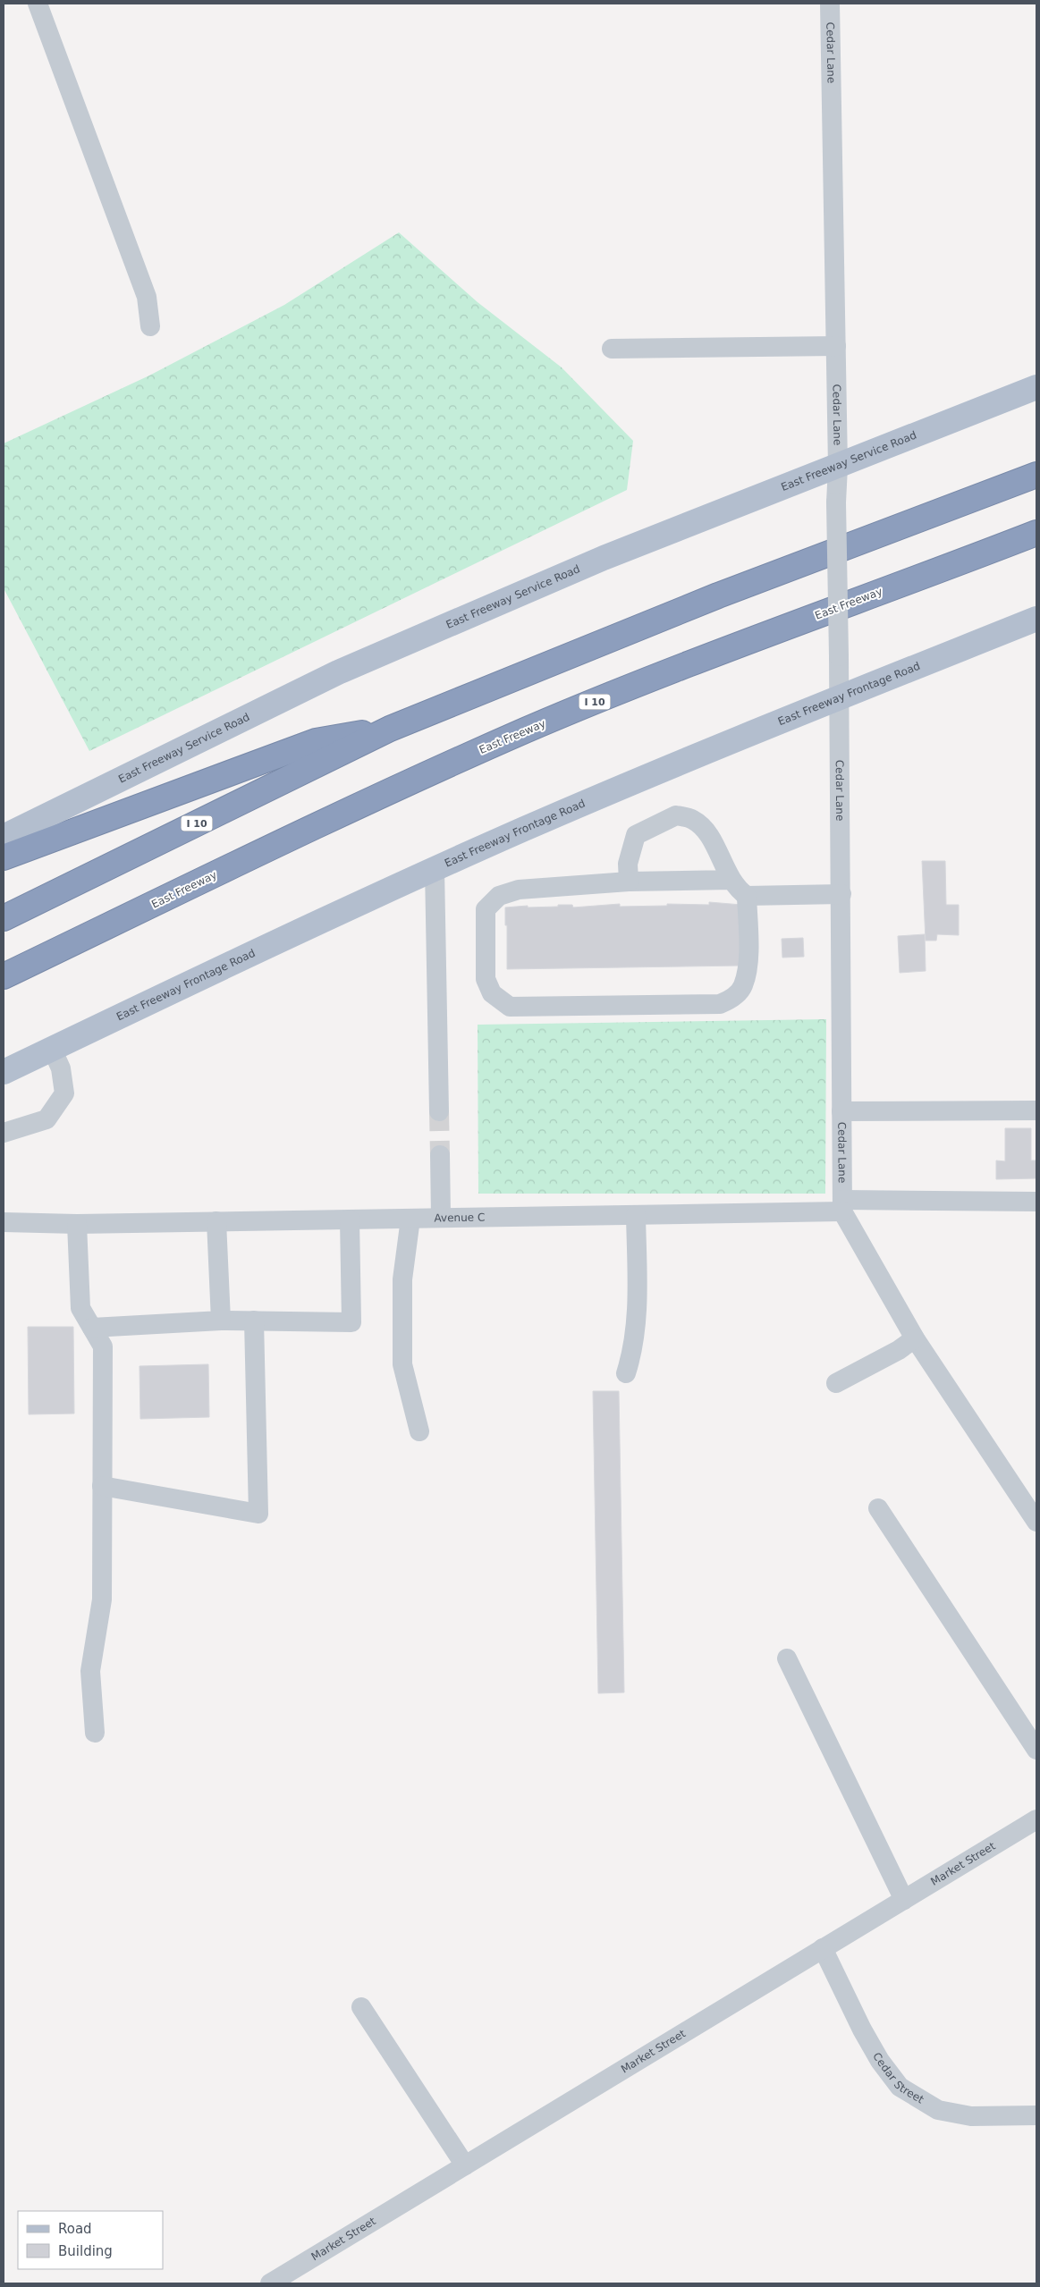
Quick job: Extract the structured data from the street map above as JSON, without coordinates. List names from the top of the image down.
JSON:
{
  "streets": {
    "highway": ["East Freeway", "I 10"],
    "main road": ["East Freeway Service Road", "East Freeway Frontage Road"],
    "street": [
      "Cedar Lane",
      "Avenue C",
      "Market Street",
      "Cedar Street"
    ]
  },
  "crossings": [
    ["Cedar Lane", "East Freeway Service Road"],
    ["Cedar Lane", "East Freeway Frontage Road"],
    ["Cedar Lane", "Avenue C"],
    ["Market Street", "Cedar Street"]
  ],
  "legend": ["Road", "Building"]
}
